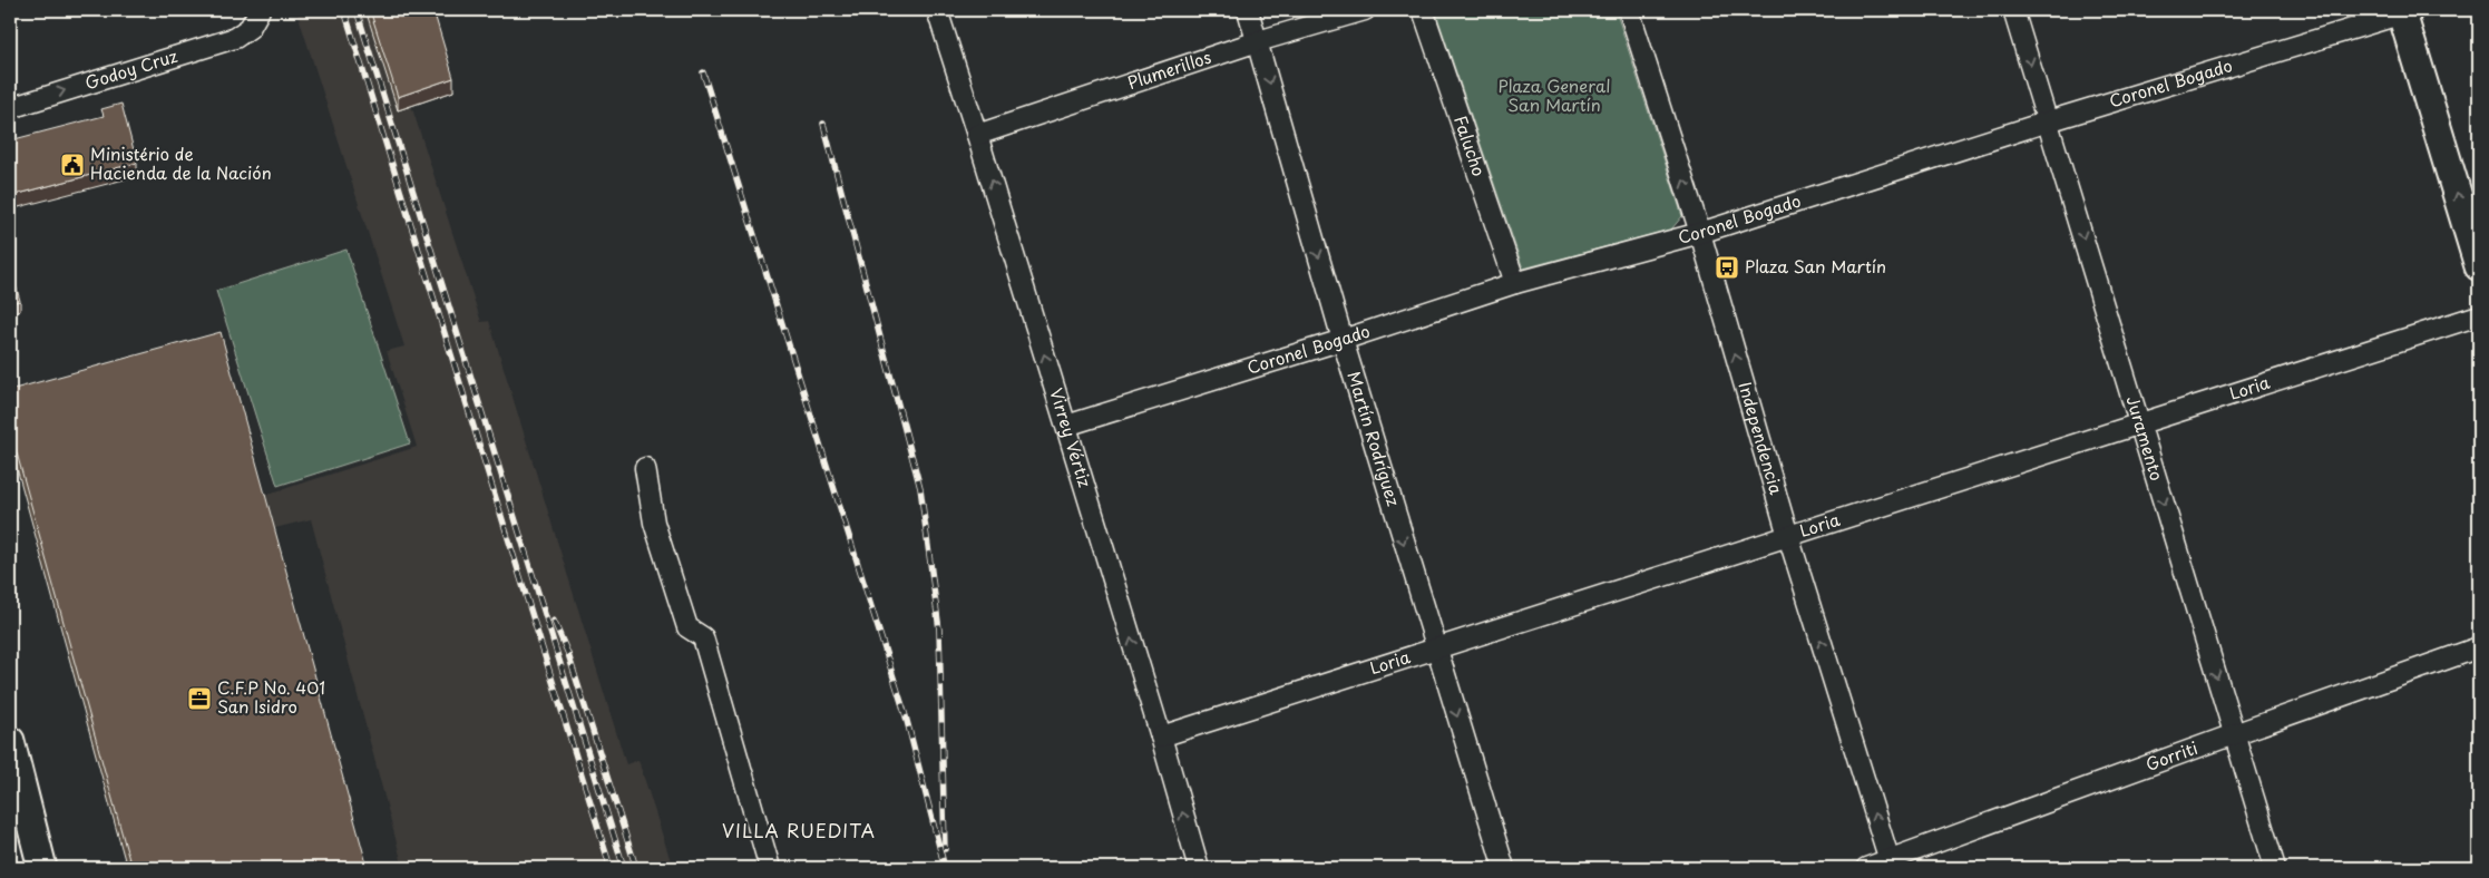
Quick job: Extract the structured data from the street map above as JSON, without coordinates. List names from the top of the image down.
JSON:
{
  "streets": {
    "street": [
      "Godoy Cruz",
      "Plumerillos",
      "Coronel Bogado",
      "Falucho",
      "Loria",
      "Virrey Vértiz",
      "Independencia",
      "Juramento",
      "Martín Rodríguez",
      "Gorriti"
    ]
  },
  "crossings": [
    ["Plumerillos", "Virrey Vértiz"],
    ["Plumerillos", "Martín Rodríguez"],
    ["Coronel Bogado", "Falucho"],
    ["Coronel Bogado", "Virrey Vértiz"],
    ["Coronel Bogado", "Independencia"],
    ["Coronel Bogado", "Juramento"],
    ["Coronel Bogado", "Martín Rodríguez"],
    ["Loria", "Virrey Vértiz"],
    ["Loria", "Independencia"],
    ["Loria", "Juramento"],
    ["Loria", "Martín Rodríguez"],
    ["Independencia", "Gorriti"],
    ["Juramento", "Gorriti"]
  ],
  "one_way": [
    "Godoy Cruz",
    "Virrey Vértiz",
    "Independencia",
    "Juramento",
    "Martín Rodríguez"
  ],
  "districts": ["VILLA RUEDITA"],
  "parks": ["Plaza General San Martín"],
  "places": {
    "public building": ["Ministério de Hacienda de la Nación"],
    "bus stop": ["Plaza San Martín"],
    "office": ["C.F.P No. 401 San Isidro"]
  }
}
